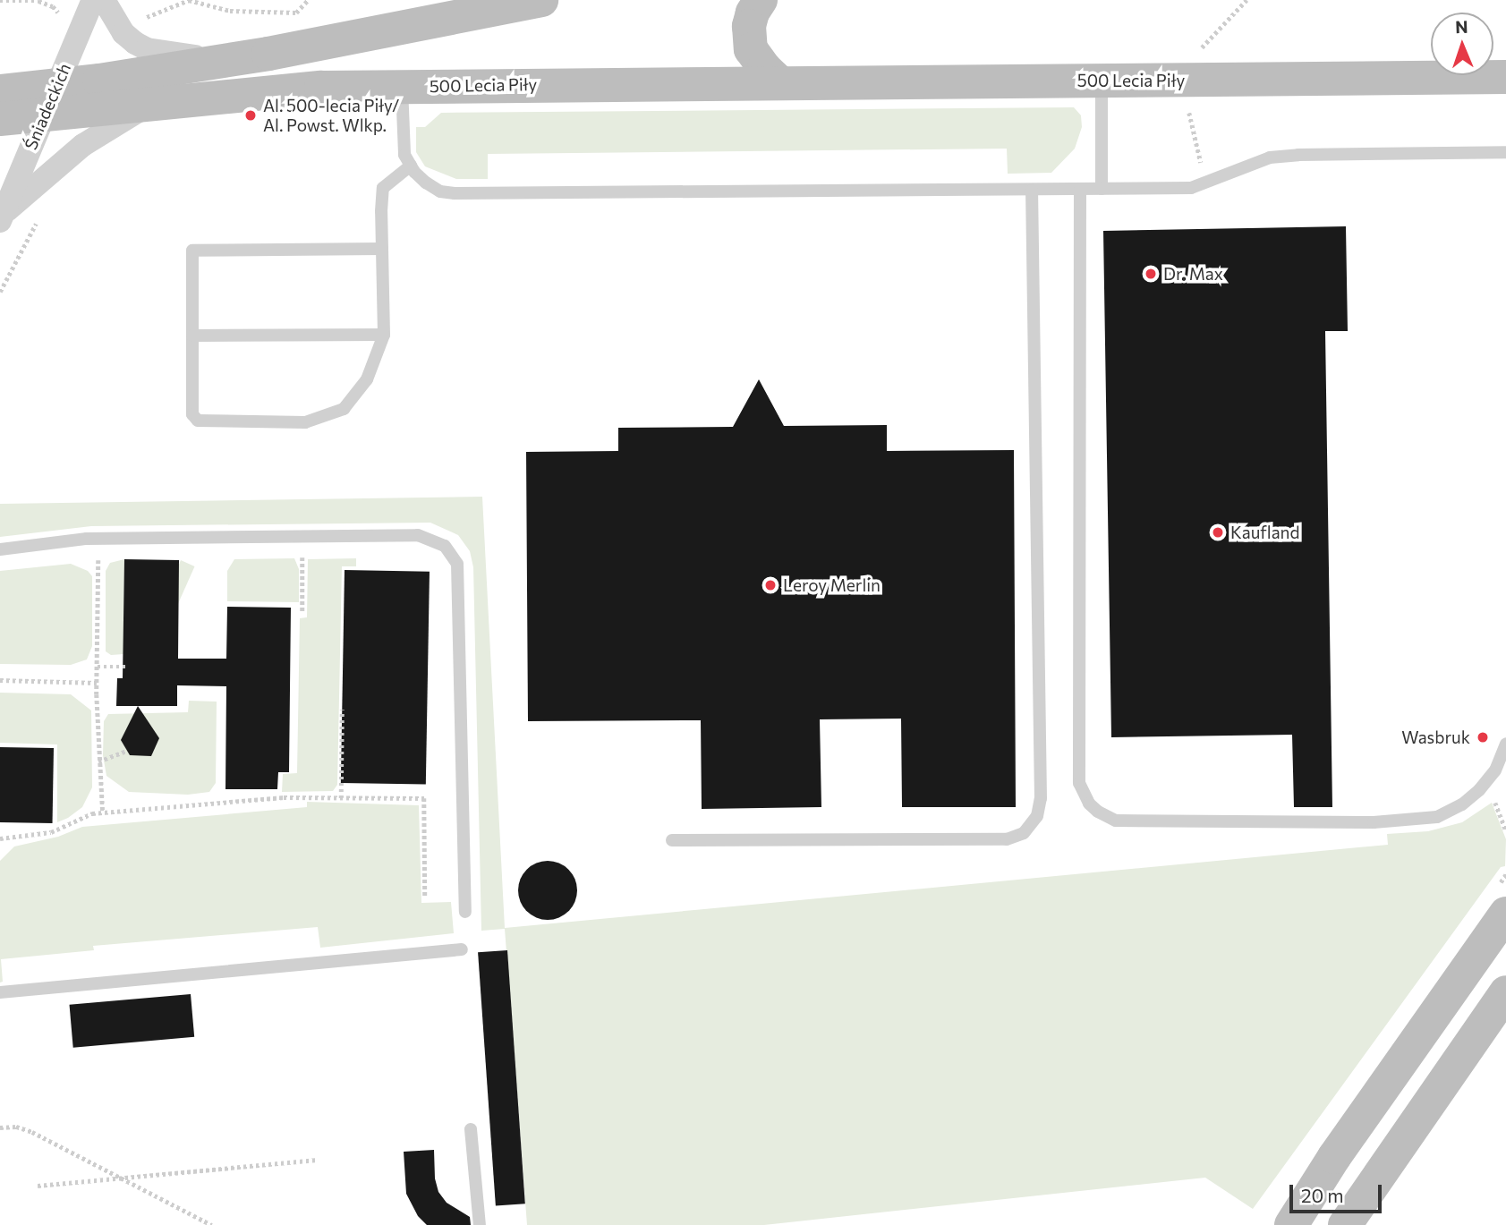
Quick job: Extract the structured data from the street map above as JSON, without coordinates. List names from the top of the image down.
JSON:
{
  "streets": {
    "street": ["500 Lecia Piły", "Śniadeckich"]
  },
  "crossings": [
    ["500 Lecia Piły", "Śniadeckich"]
  ],
  "places": [
    "Al. 500-lecia Piły/ Al. Powst. Wlkp.",
    "Dr. Max",
    "Kaufland",
    "Leroy Merlin",
    "Wasbruk"
  ],
  "scale_bar": "20 m",
  "north": "top"
}
